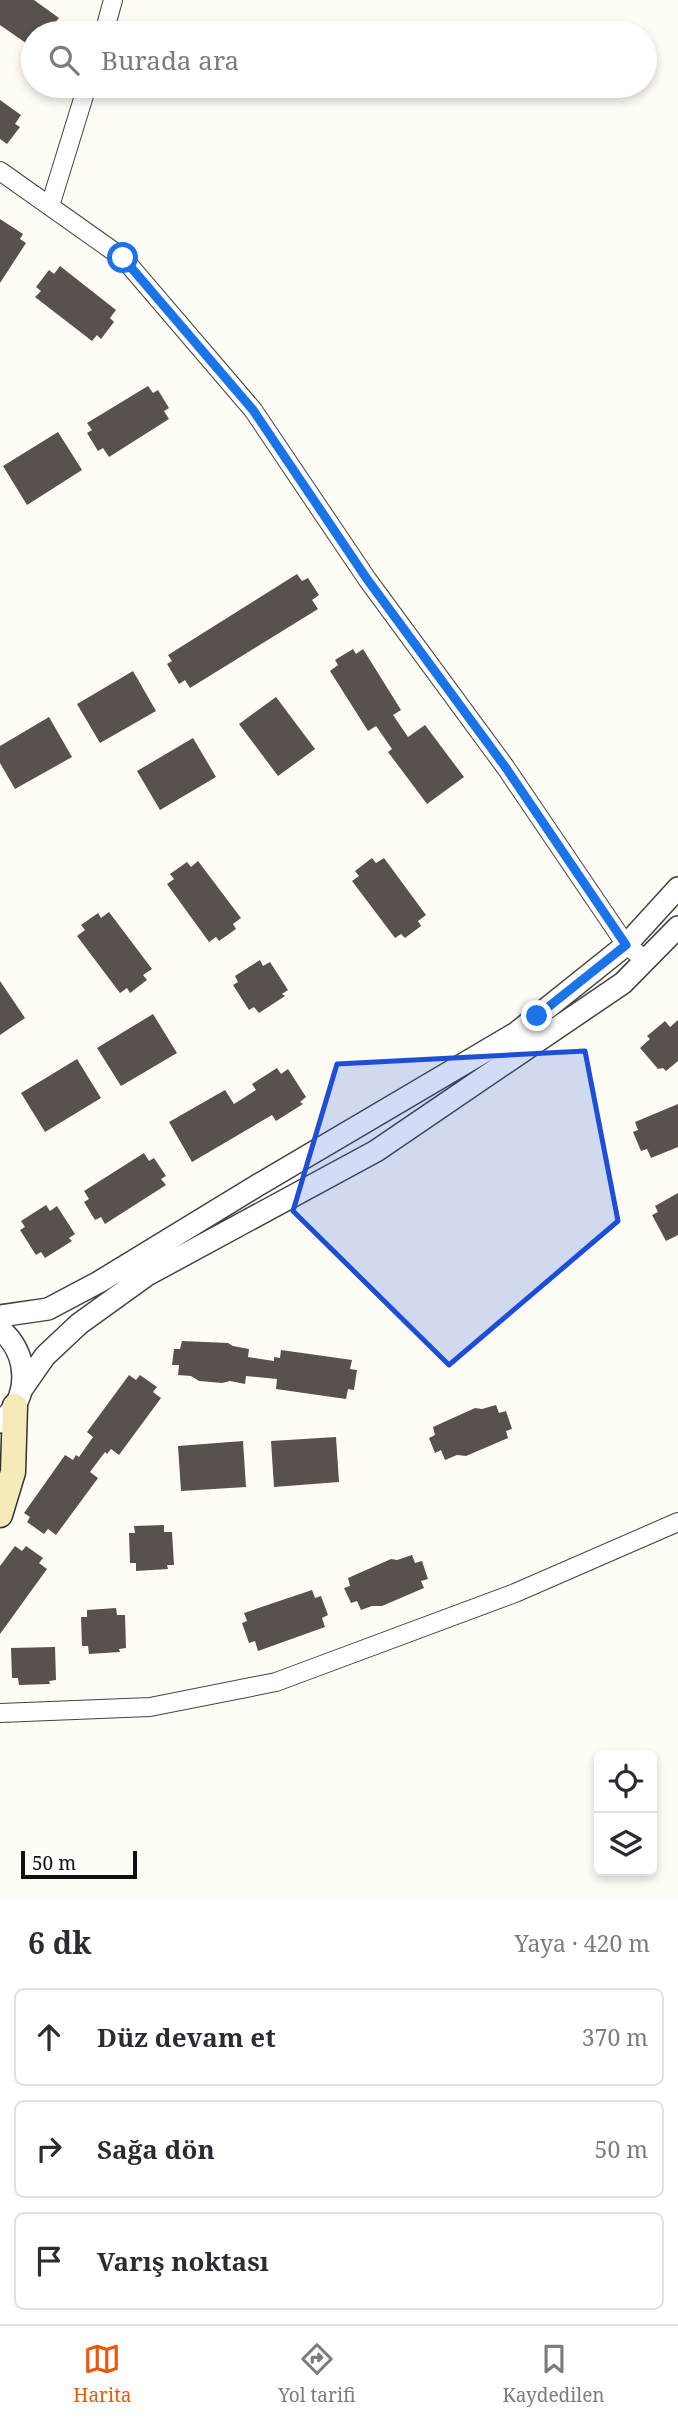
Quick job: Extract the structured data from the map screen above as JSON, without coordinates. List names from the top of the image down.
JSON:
{
  "scale_bar": "50 m",
  "page": {
    "search": "Burada ara",
    "scale": "50 m",
    "heading": ["6 dk", "Yaya · 420 m"],
    "list": [
      ["Düz devam et", "370 m"],
      ["Sağa dön", "50 m"],
      "Varış noktası"
    ],
    "nav": ["Harita", "Yol tarifi", "Kaydedilen"]
  }
}
